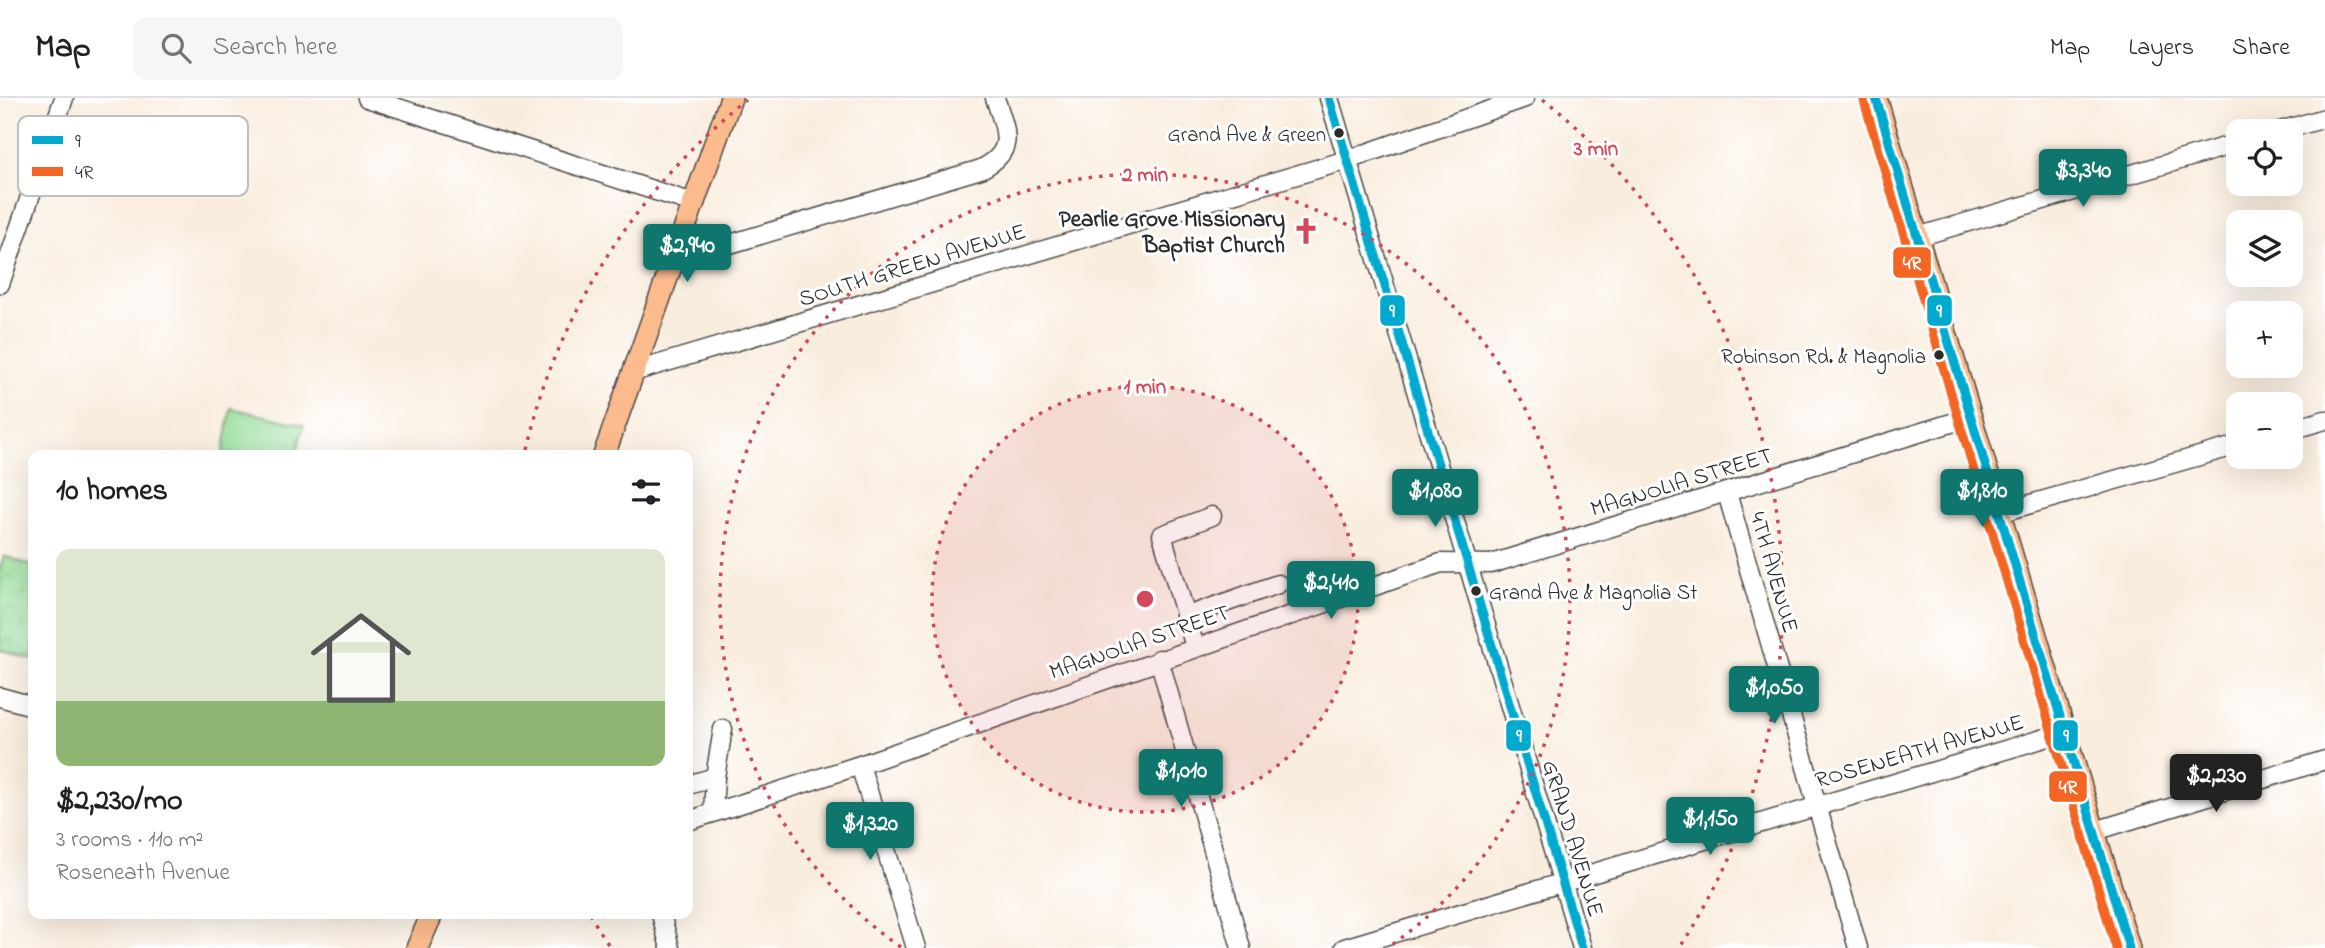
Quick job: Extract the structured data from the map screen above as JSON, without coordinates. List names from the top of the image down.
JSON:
{
  "streets": {
    "street": [
      "SOUTH GREEN AVENUE",
      "MAGNOLIA STREET",
      "4TH AVENUE",
      "ROSENEATH AVENUE",
      "GRAND AVENUE"
    ]
  },
  "crossings": [
    ["SOUTH GREEN AVENUE", "GRAND AVENUE"],
    ["MAGNOLIA STREET", "4TH AVENUE"],
    ["MAGNOLIA STREET", "GRAND AVENUE"],
    ["4TH AVENUE", "ROSENEATH AVENUE"],
    ["ROSENEATH AVENUE", "GRAND AVENUE"]
  ],
  "places": {
    "other": ["Grand Ave & Green", "Robinson Rd. & Magnolia", "Grand Ave & Magnolia St"],
    "church": ["Pearlie Grove Missionary Baptist Church"]
  },
  "lines": ["transit line 9", "transit line 4R"],
  "legend": ["9", "4R"],
  "page": {
    "header": "Map",
    "search": "Search here",
    "nav": ["Map", "Layers", "Share"],
    "map_buttons": ["+", "−"],
    "price": [
      "$3,340",
      "$2,940",
      "$1,080",
      "$1,810",
      "$2,410",
      "$1,050",
      "$1,010",
      "$2,230",
      "$1,150",
      "$1,320"
    ],
    "heading": "10 homes",
    "list": [
      {
        "name": "$2,230/mo",
        "note": "3 rooms · 110 m² · Roseneath Avenue"
      }
    ]
  },
  "rings": ["3 min", "2 min", "1 min"]
}
